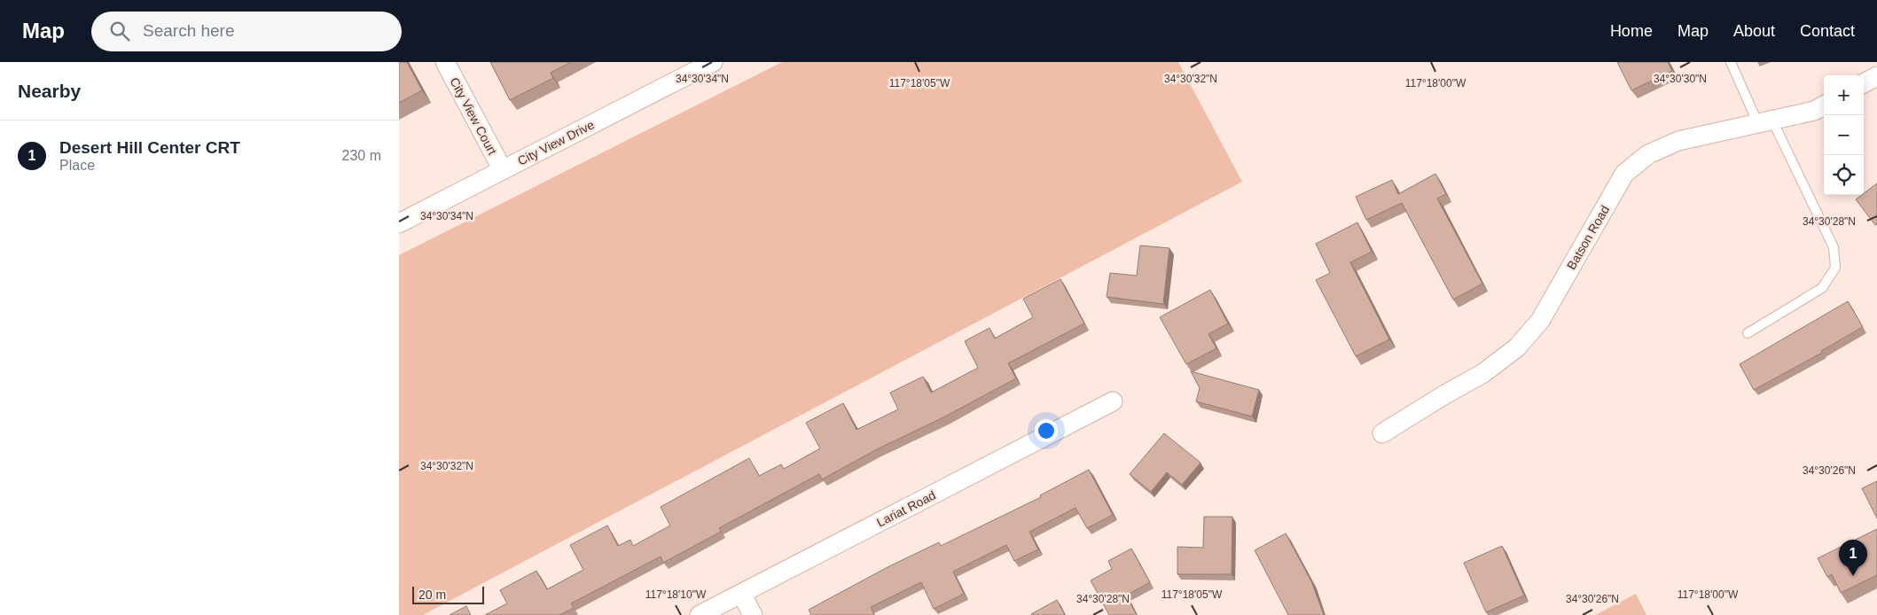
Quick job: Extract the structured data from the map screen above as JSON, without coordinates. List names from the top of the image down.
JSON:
{
  "streets": {
    "street": [
      "City View Court",
      "City View Drive",
      "Batson Road",
      "Lariat Road"
    ]
  },
  "crossings": [
    ["City View Court", "City View Drive"]
  ],
  "scale_bar": "20 m",
  "page": {
    "header": "Map",
    "search": "Search here",
    "nav": [
      "Home",
      "Map",
      "About",
      "Contact"
    ],
    "heading": "Nearby",
    "map_buttons": ["+", "−"],
    "list": [
      {
        "mark": "1",
        "name": "Desert Hill Center CRT",
        "note": "Place",
        "value": "230 m"
      }
    ],
    "pins": "1",
    "scale": "20 m"
  },
  "coordinates": [
    "34°30'34\"N",
    "34°30'30\"N",
    "34°30'32\"N",
    "117°18'05\"W",
    "117°18'00\"W",
    "34°30'28\"N",
    "34°30'26\"N",
    "117°18'10\"W"
  ]
}
